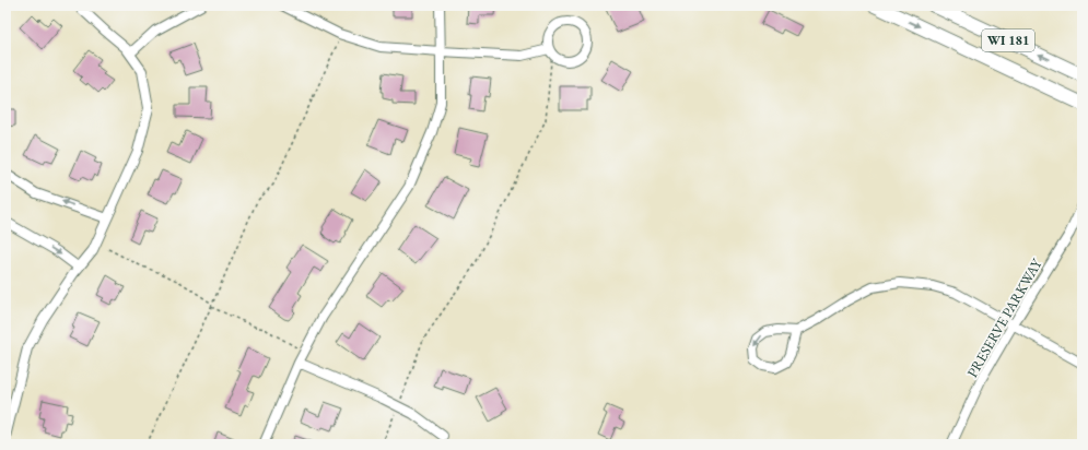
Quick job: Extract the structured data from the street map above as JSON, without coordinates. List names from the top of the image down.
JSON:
{
  "streets": {
    "main road": ["WI 181"],
    "street": ["PRESERVE PARKWAY"]
  }
}
